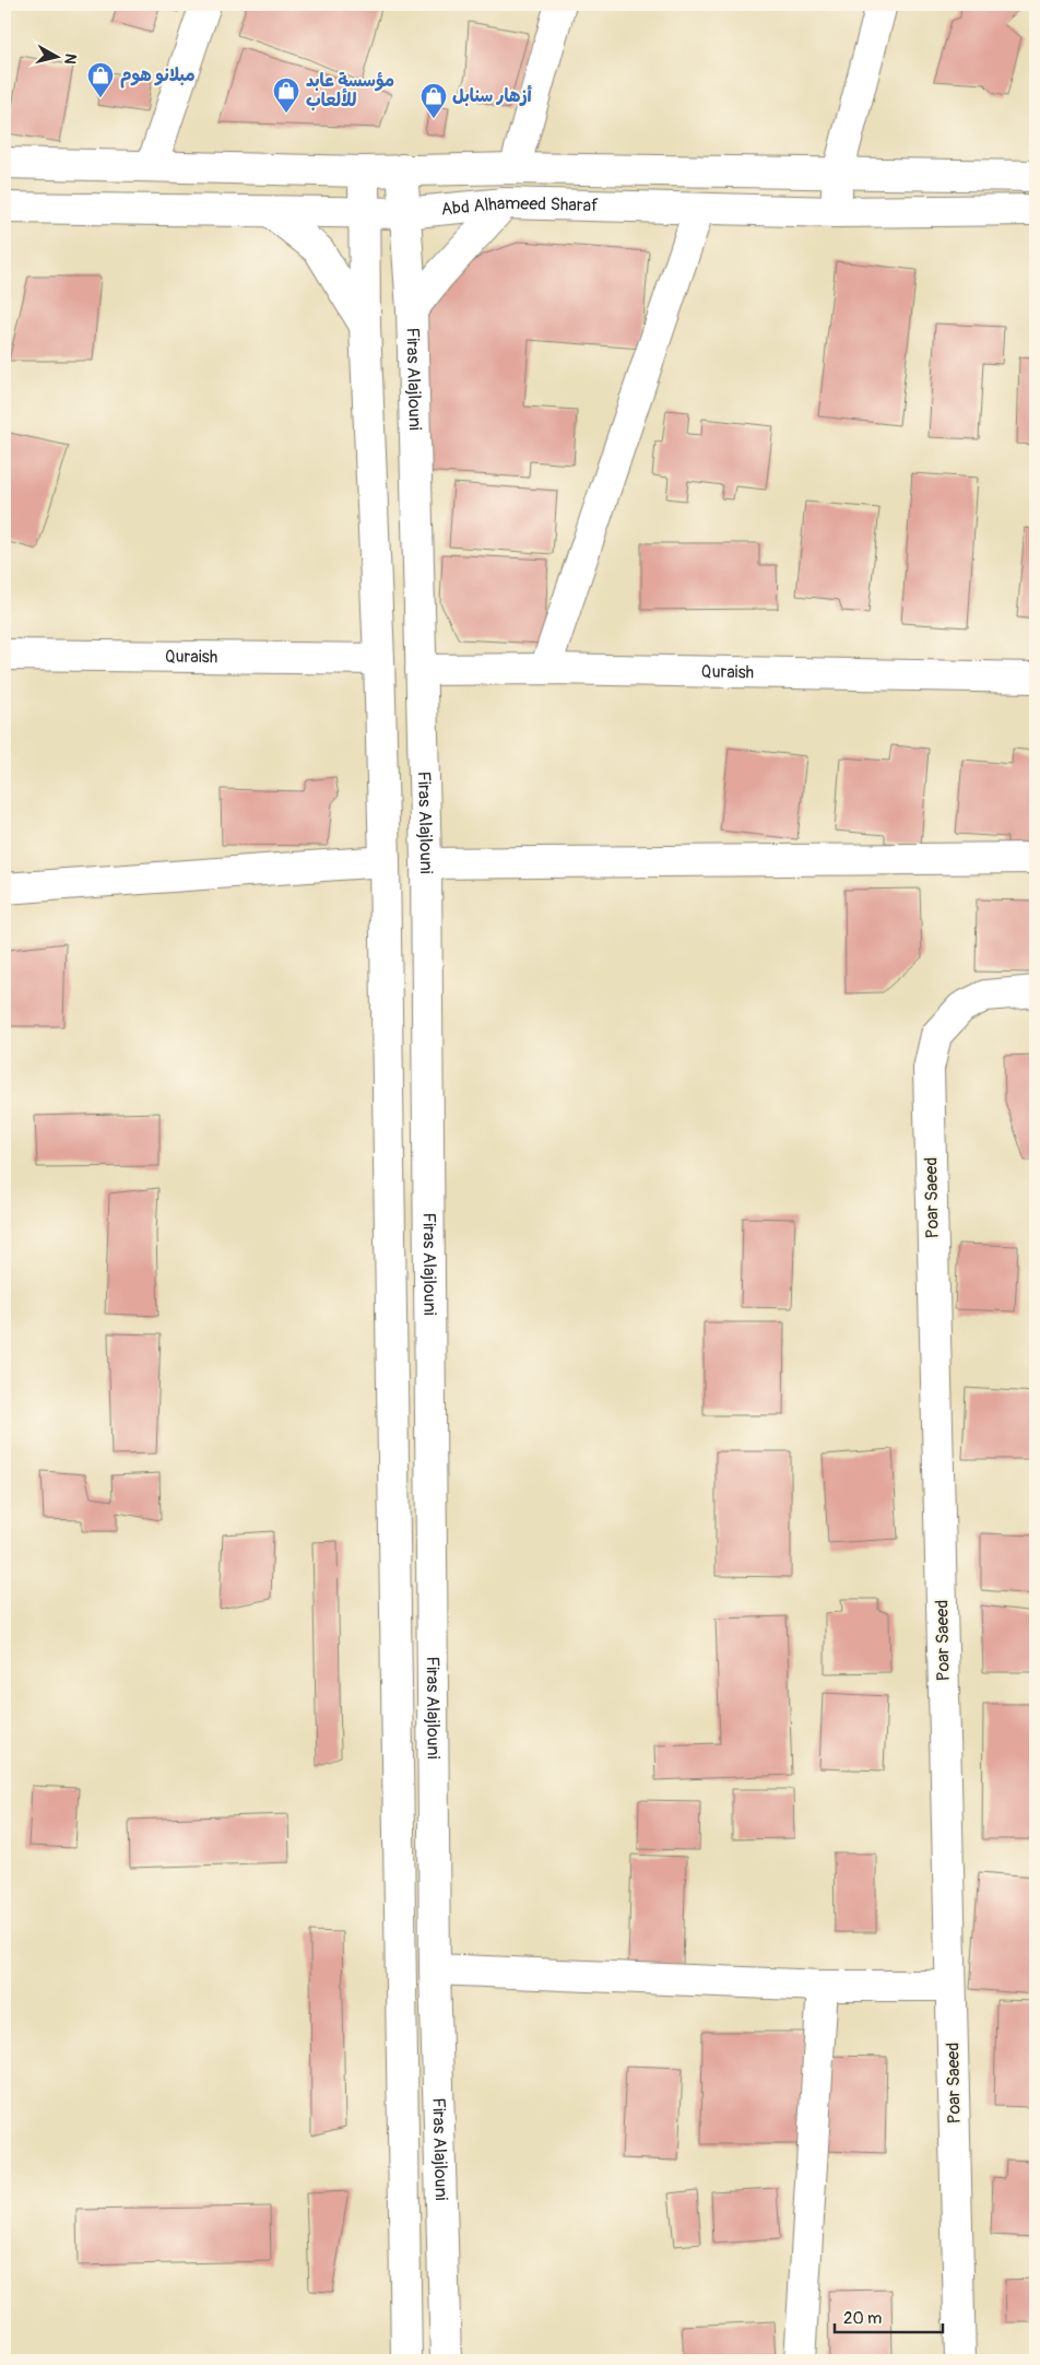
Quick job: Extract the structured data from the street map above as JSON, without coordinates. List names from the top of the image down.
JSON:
{
  "streets": {
    "main road": [
      "Abd Alhameed Sharaf",
      "Firas Alajlouni",
      "Quraish",
      "Poar Saeed"
    ]
  },
  "crossings": [
    ["Abd Alhameed Sharaf", "Firas Alajlouni"],
    ["Firas Alajlouni", "Quraish"]
  ],
  "places": {
    "shop": ["مبلانو هوم", "مؤسسة عابد للألعاب", "أزهار سنابل"]
  },
  "scale_bar": "20 m",
  "north": "right"
}
